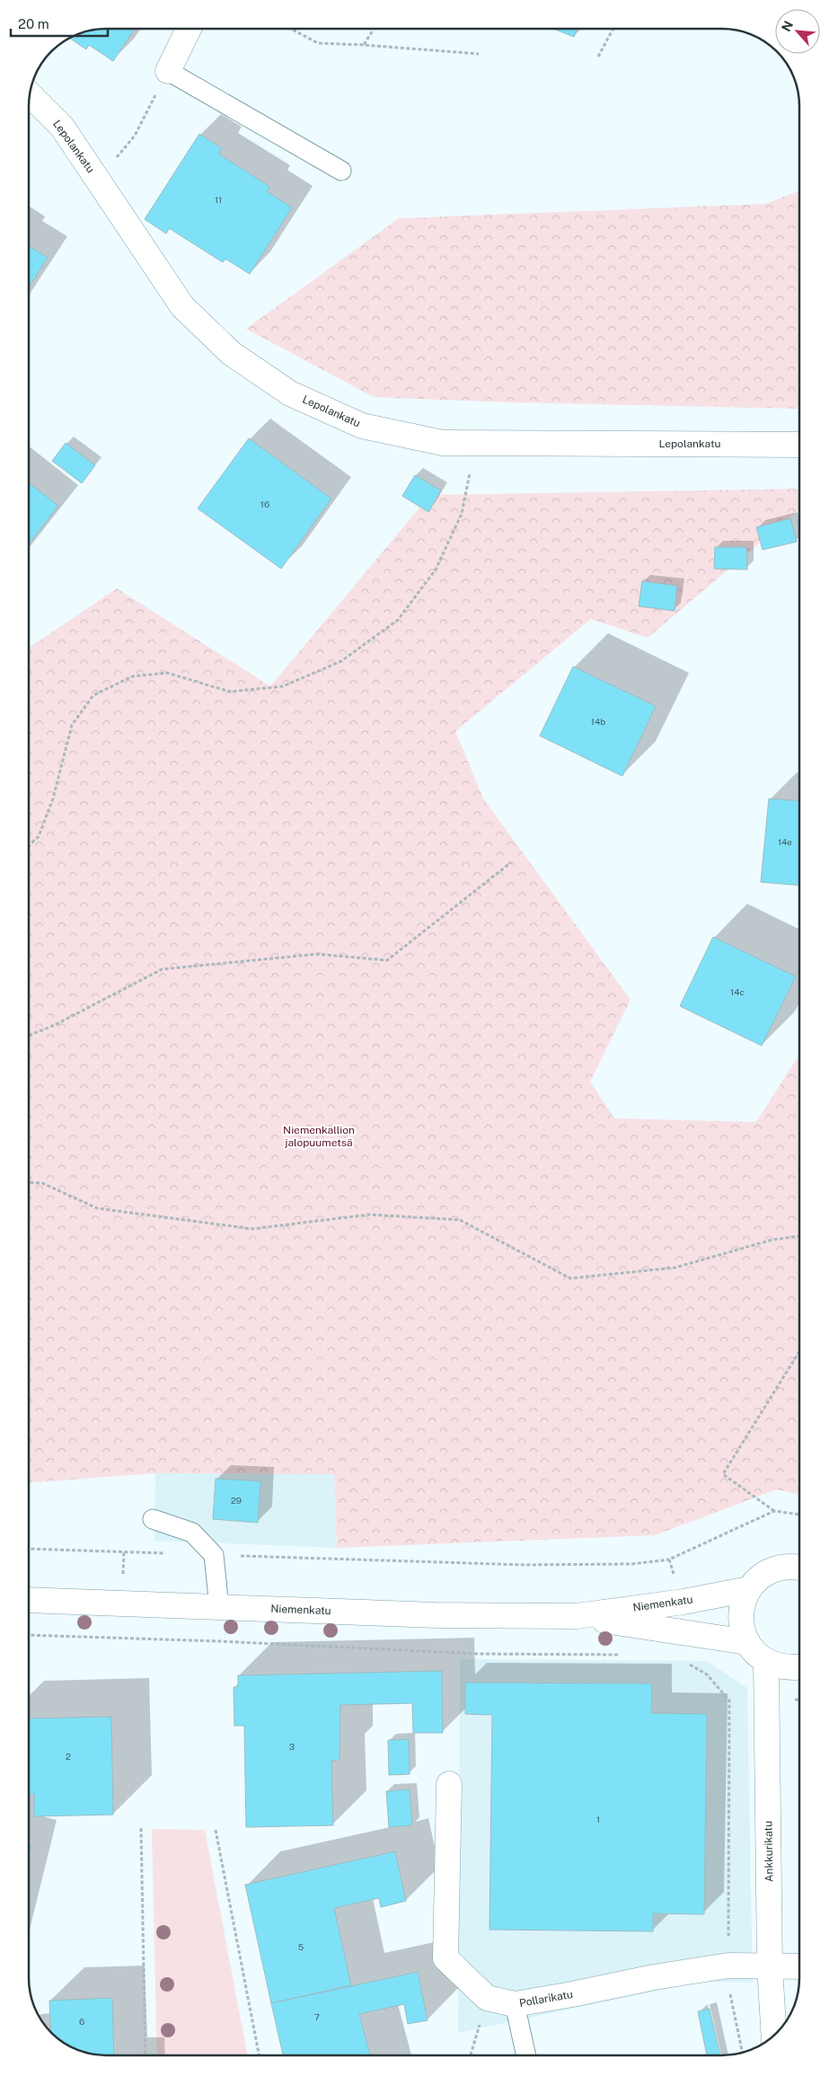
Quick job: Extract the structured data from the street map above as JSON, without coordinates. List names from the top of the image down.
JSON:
{
  "streets": {
    "street": [
      "Lepolankatu",
      "Niemenkatu",
      "Ankkurikatu",
      "Pollarikatu"
    ]
  },
  "crossings": [
    ["Ankkurikatu", "Pollarikatu"]
  ],
  "parks": ["Niemenkallion jalopuumetsä"],
  "house_numbers": [
    "11",
    "16",
    "14b",
    "14e",
    "14c",
    "29",
    "3",
    "2",
    "1",
    "5",
    "7",
    "6"
  ],
  "scale_bar": "20 m",
  "north": "top left"
}
